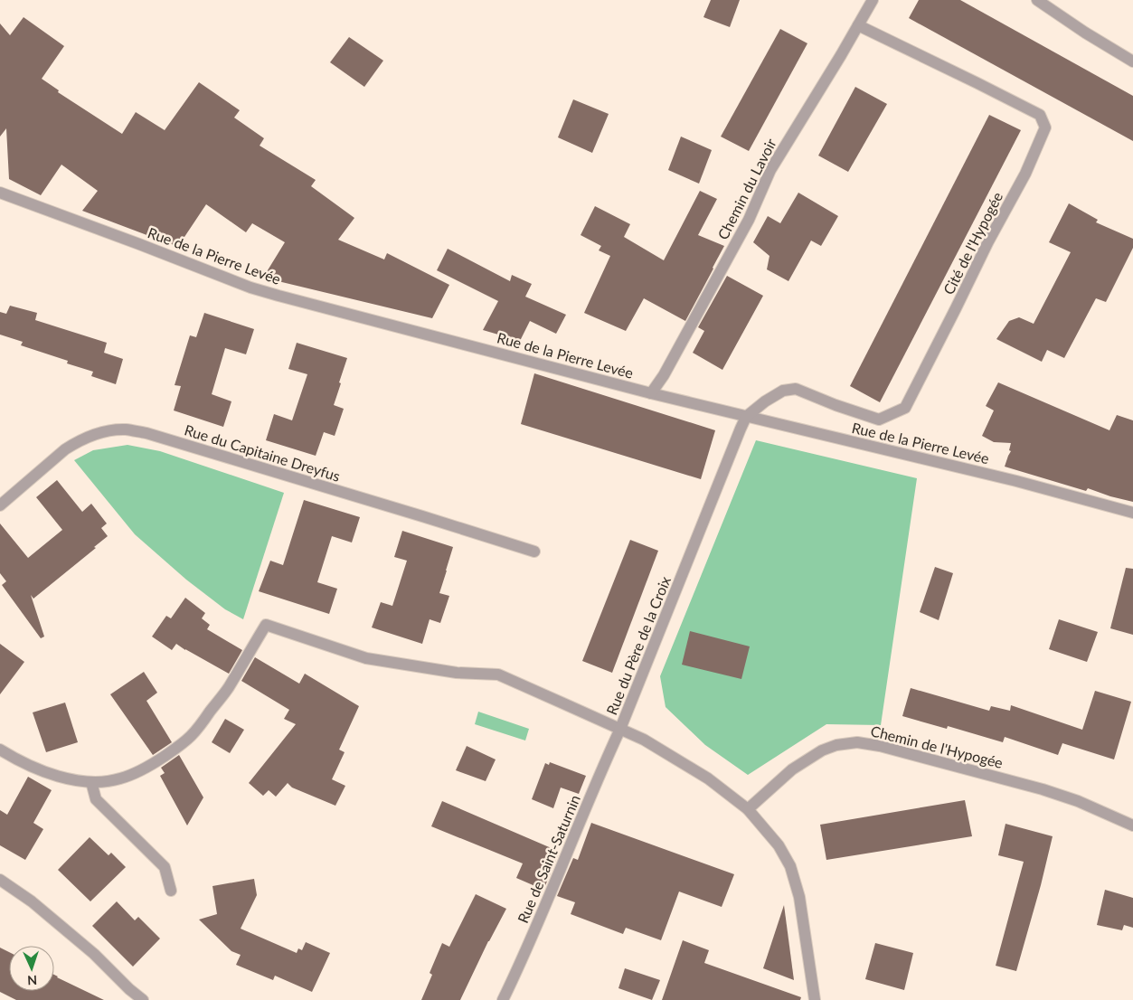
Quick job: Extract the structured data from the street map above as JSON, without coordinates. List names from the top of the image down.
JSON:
{
  "streets": {
    "street": [
      "Chemin du Lavoir",
      "Cité de l'Hypogée",
      "Rue de la Pierre Levée",
      "Rue du Capitaine Dreyfus",
      "Rue du Père de la Croix",
      "Chemin de l'Hypogée",
      "Rue de Saint-Saturnin"
    ]
  },
  "crossings": [
    ["Chemin du Lavoir", "Cité de l'Hypogée"],
    ["Chemin du Lavoir", "Rue de la Pierre Levée"],
    ["Cité de l'Hypogée", "Rue de la Pierre Levée"],
    ["Cité de l'Hypogée", "Rue du Père de la Croix"],
    ["Rue de la Pierre Levée", "Rue du Père de la Croix"],
    ["Rue du Père de la Croix", "Chemin de l'Hypogée"],
    ["Rue du Père de la Croix", "Rue de Saint-Saturnin"]
  ],
  "north": "bottom"
}
